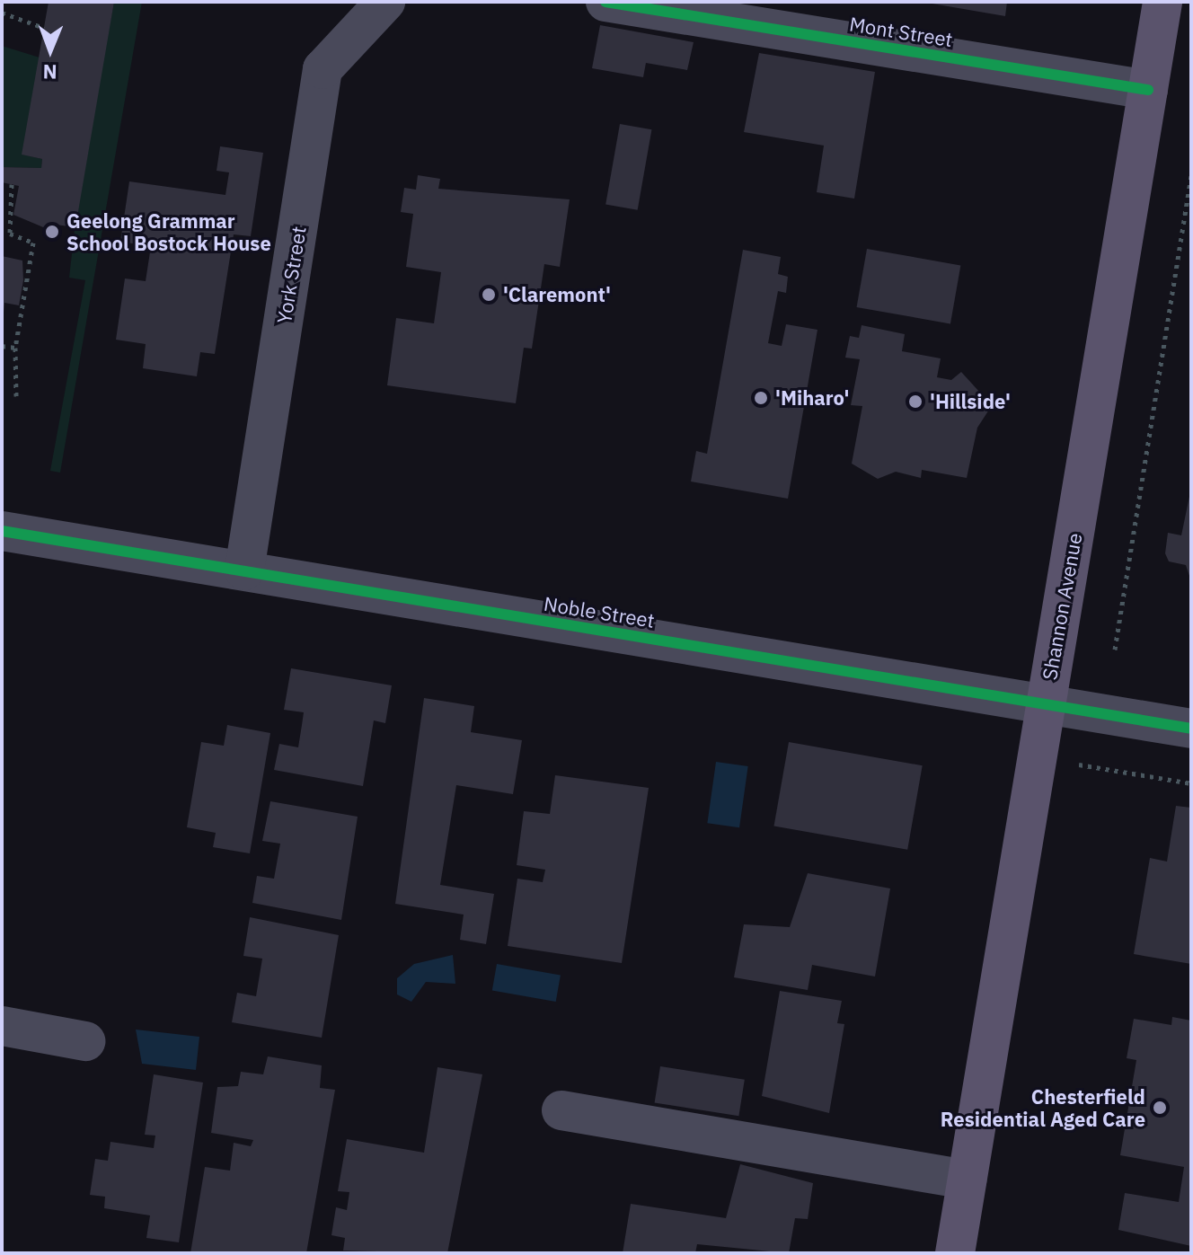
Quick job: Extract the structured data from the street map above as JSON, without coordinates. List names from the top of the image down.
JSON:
{
  "streets": {
    "main road": ["Shannon Avenue"],
    "street": ["Mont Street", "York Street", "Noble Street"]
  },
  "crossings": [
    ["Mont Street", "Shannon Avenue"],
    ["York Street", "Noble Street"],
    ["Shannon Avenue", "Noble Street"]
  ],
  "places": [
    "Geelong Grammar School Bostock House",
    "'Claremont'",
    "'Miharo'",
    "'Hillside'",
    "Chesterfield Residential Aged Care"
  ],
  "north": "bottom"
}
